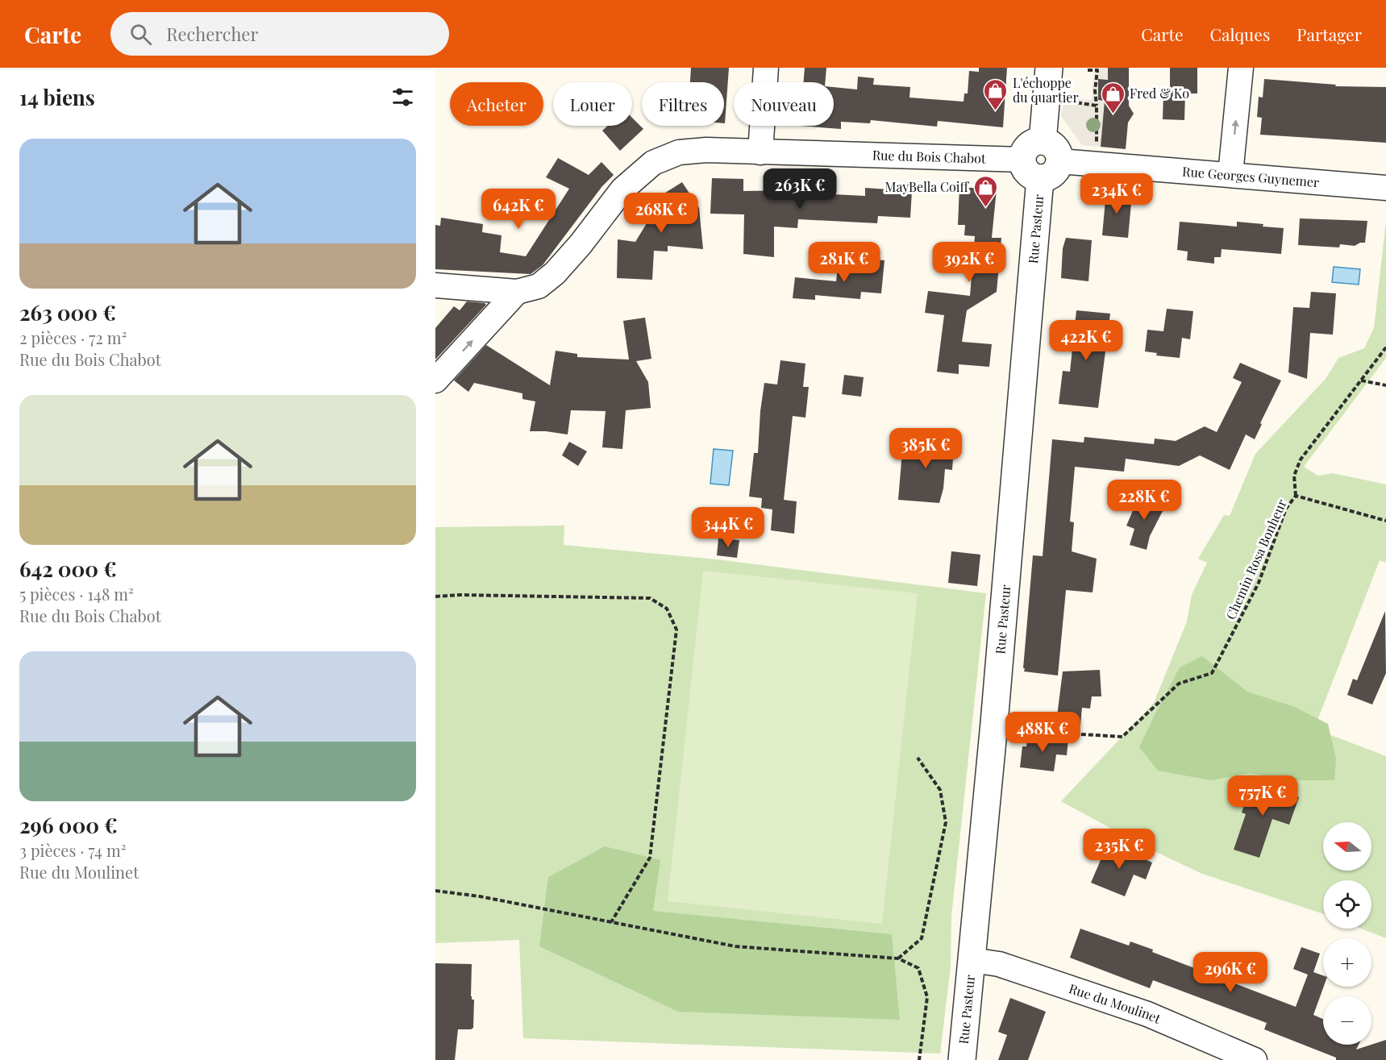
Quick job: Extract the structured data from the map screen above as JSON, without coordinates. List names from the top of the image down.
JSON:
{
  "streets": {
    "street": [
      "Rue du Bois Chabot",
      "Rue Georges Guynemer",
      "Rue Pasteur",
      "Rue du Moulinet"
    ],
    "path": ["Chemin Rosa Bonheur"]
  },
  "crossings": [
    ["Rue du Bois Chabot", "Rue Georges Guynemer"],
    ["Rue du Bois Chabot", "Rue Pasteur"],
    ["Rue Georges Guynemer", "Rue Pasteur"],
    ["Rue Pasteur", "Chemin Rosa Bonheur"],
    ["Rue Pasteur", "Rue du Moulinet"]
  ],
  "places": {
    "shop": ["L'échoppe du quartier", "Fred & Ko", "MayBella Coiff"]
  },
  "north": "left",
  "page": {
    "header": "Carte",
    "search": "Rechercher",
    "nav": ["Carte", "Calques", "Partager"],
    "heading": "14 biens",
    "chip": [
      "Acheter",
      "Louer",
      "Filtres",
      "Nouveau"
    ],
    "list": [
      {
        "name": "263 000 €",
        "note": "2 pièces · 72 m² · Rue du Bois Chabot"
      },
      {
        "name": "642 000 €",
        "note": "5 pièces · 148 m² · Rue du Bois Chabot"
      },
      {
        "name": "296 000 €",
        "note": "3 pièces · 74 m² · Rue du Moulinet"
      }
    ],
    "price": [
      "263K €",
      "234K €",
      "642K €",
      "268K €",
      "281K €",
      "392K €",
      "422K €",
      "385K €",
      "228K €",
      "344K €",
      "488K €",
      "757K €",
      "235K €",
      "296K €"
    ],
    "map_buttons": ["+", "−"]
  }
}
